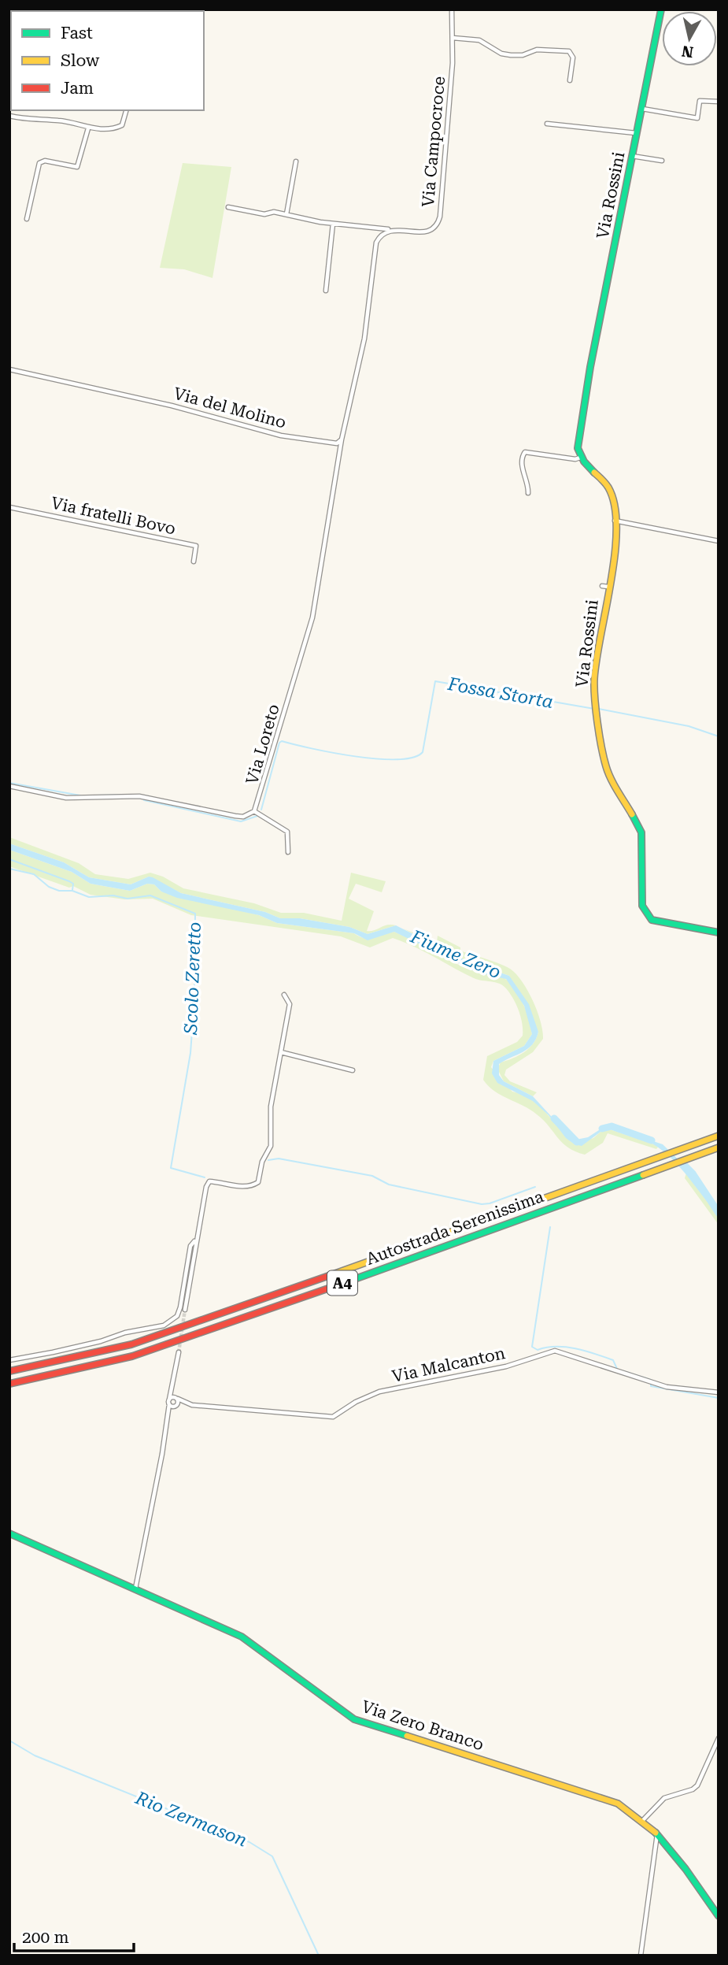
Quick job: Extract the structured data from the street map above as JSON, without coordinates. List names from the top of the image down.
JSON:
{
  "streets": {
    "main road": [
      "Via Rossini",
      "Autostrada Serenissima",
      "A4",
      "Via Zero Branco"
    ],
    "street": [
      "Via Campocroce",
      "Via del Molino",
      "Via fratelli Bovo",
      "Via Loreto",
      "Via Malcanton"
    ]
  },
  "crossings": [
    ["Via del Molino", "Via Loreto"]
  ],
  "water": [
    "Fossa Storta",
    "Fiume Zero",
    "Scolo Zeretto",
    "Rio Zermason"
  ],
  "legend": ["Fast", "Slow", "Jam"],
  "scale_bar": "200 m",
  "north": "bottom"
}
